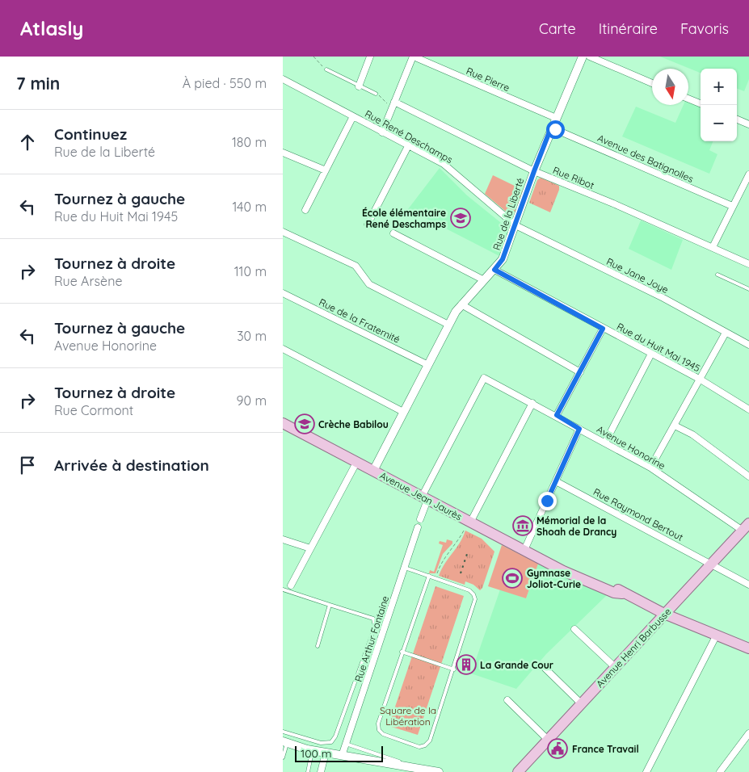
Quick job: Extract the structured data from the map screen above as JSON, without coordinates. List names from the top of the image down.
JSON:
{
  "streets": {
    "main road": ["Avenue Jean Jaurès", "Avenue Henri Barbusse"],
    "street": [
      "Rue Pierre",
      "Rue René Deschamps",
      "Avenue des Batignolles",
      "Rue Ribot",
      "Rue de la Liberté",
      "Rue Jane Joye",
      "Rue de la Fraternité",
      "Rue du Huit Mai 1945",
      "Avenue Honorine",
      "Rue Raymond Bertout",
      "Rue Arthur Fontaine"
    ]
  },
  "crossings": [
    ["Rue Pierre", "Rue de la Liberté"],
    ["Rue René Deschamps", "Rue de la Liberté"],
    ["Rue René Deschamps", "Rue Jane Joye"],
    ["Avenue des Batignolles", "Rue de la Liberté"],
    ["Rue Ribot", "Rue de la Liberté"],
    ["Rue de la Liberté", "Rue Jane Joye"],
    ["Rue de la Liberté", "Rue de la Fraternité"],
    ["Rue de la Liberté", "Rue du Huit Mai 1945"],
    ["Rue de la Liberté", "Avenue Jean Jaurès"],
    ["Avenue Honorine", "Avenue Jean Jaurès"],
    ["Avenue Honorine", "Avenue Henri Barbusse"],
    ["Avenue Jean Jaurès", "Avenue Henri Barbusse"],
    ["Rue Raymond Bertout", "Avenue Henri Barbusse"]
  ],
  "parks": ["Square de la Libération"],
  "places": {
    "school or university": ["École élémentaire René Deschamps", "Crèche Babilou"],
    "museum": ["Mémorial de la Shoah de Drancy"],
    "sports": ["Gymnase Joliot-Curie"],
    "building": ["La Grande Cour"],
    "public building": ["France Travail"]
  },
  "scale_bar": "100 m",
  "north": "bottom",
  "page": {
    "header": "Atlasly",
    "nav": ["Carte", "Itinéraire", "Favoris"],
    "heading": ["7 min", "À pied · 550 m"],
    "map_buttons": ["+", "−"],
    "list": [
      ["Continuez", "Rue de la Liberté", "180 m"],
      ["Tournez à gauche", "Rue du Huit Mai 1945", "140 m"],
      ["Tournez à droite", "Rue Arsène", "110 m"],
      ["Tournez à gauche", "Avenue Honorine", "30 m"],
      ["Tournez à droite", "Rue Cormont", "90 m"],
      "Arrivée à destination"
    ],
    "scale": "100 m"
  }
}
